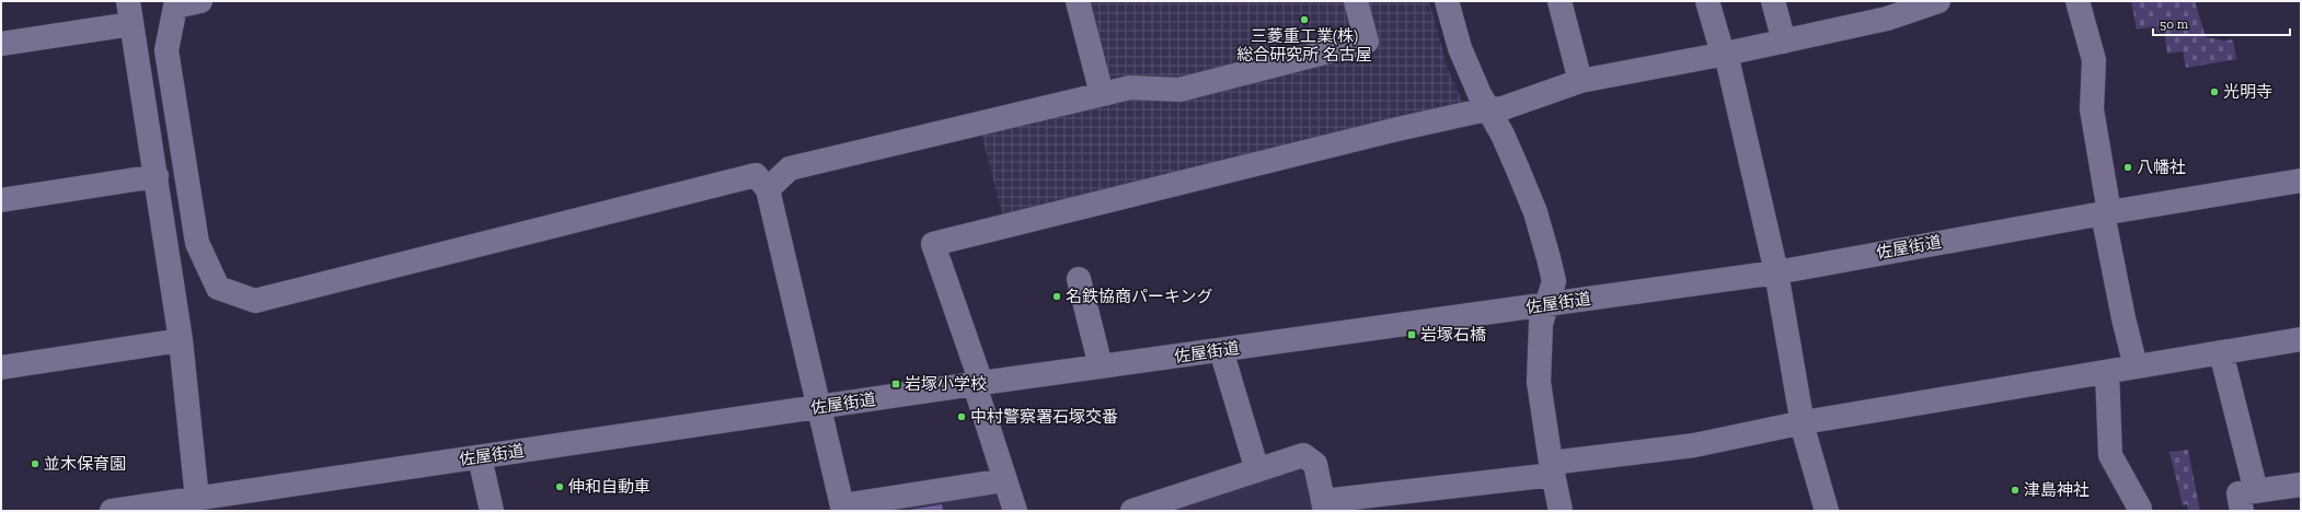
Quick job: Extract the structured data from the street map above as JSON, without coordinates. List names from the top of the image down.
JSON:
{
  "streets": {
    "street": ["佐屋街道"]
  },
  "places": {
    "other": [
      "三菱重工業(株) 総合研究所 名古屋",
      "光明寺",
      "八幡社",
      "名鉄協商パーキング",
      "中村警察署石塚交番",
      "並木保育園",
      "伸和自動車",
      "津島神社"
    ],
    "transit": ["岩塚石橋", "岩塚小学校"]
  },
  "scale_bar": "50 m"
}
